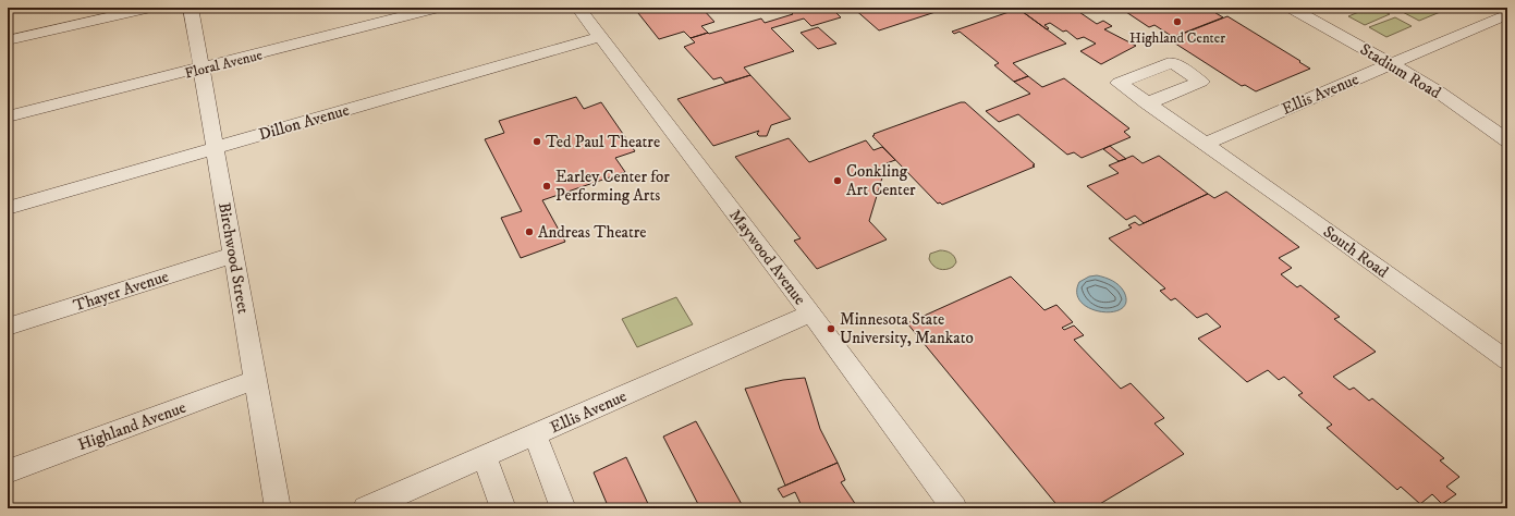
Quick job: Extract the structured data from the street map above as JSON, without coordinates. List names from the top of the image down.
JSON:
{
  "streets": {
    "street": [
      "Floral Avenue",
      "Stadium Road",
      "Ellis Avenue",
      "Dillon Avenue",
      "South Road",
      "Maywood Avenue",
      "Birchwood Street",
      "Thayer Avenue",
      "Highland Avenue"
    ]
  },
  "crossings": [
    ["Floral Avenue", "Birchwood Street"],
    ["Stadium Road", "Ellis Avenue"],
    ["Ellis Avenue", "South Road"],
    ["Ellis Avenue", "Maywood Avenue"],
    ["Dillon Avenue", "Maywood Avenue"],
    ["Dillon Avenue", "Birchwood Street"],
    ["Birchwood Street", "Thayer Avenue"],
    ["Birchwood Street", "Highland Avenue"]
  ],
  "places": [
    "Highland Center",
    "Ted Paul Theatre",
    "Conkling Art Center",
    "Earley Center for Performing Arts",
    "Andreas Theatre",
    "Minnesota State University, Mankato"
  ]
}
